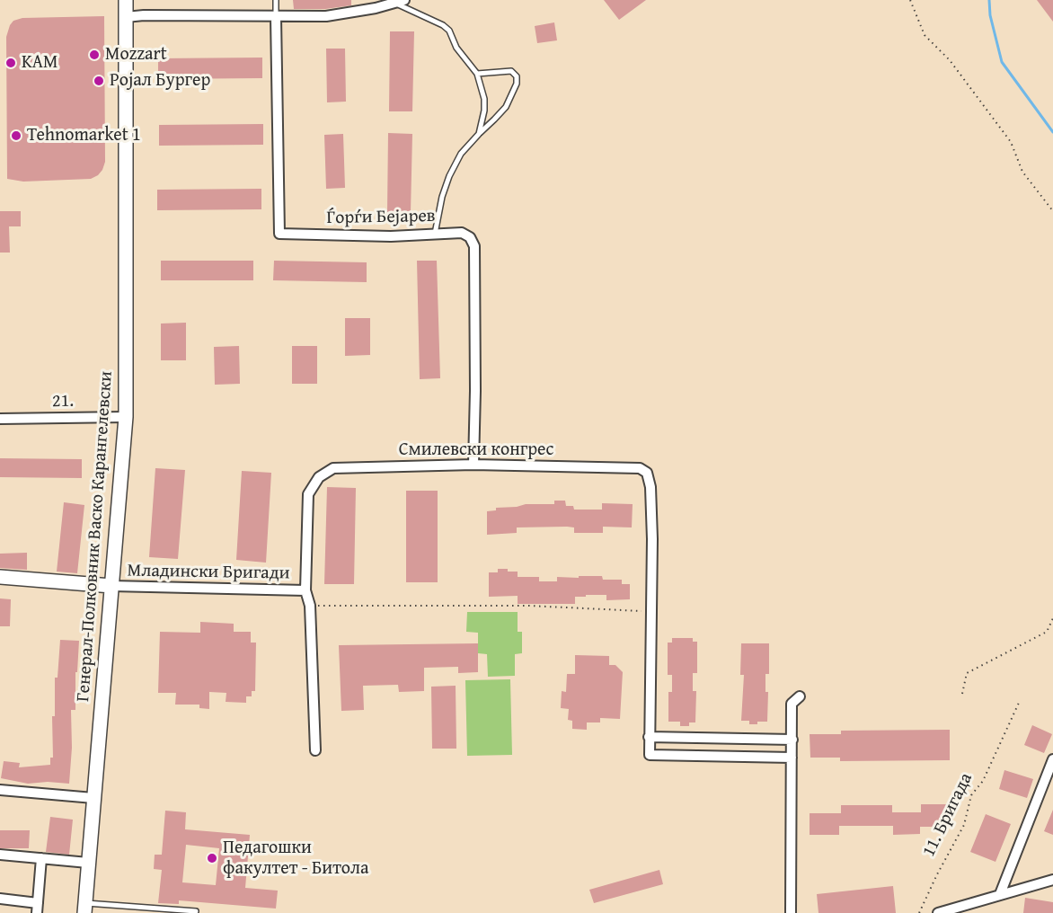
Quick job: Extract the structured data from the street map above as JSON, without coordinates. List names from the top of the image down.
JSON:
{
  "streets": {
    "street": [
      "Ѓорѓи Бејарев",
      "21.",
      "Смилевски конгрес",
      "Генерал-Полковник Васко Карангелевски",
      "Младински Бригади"
    ],
    "path": ["11. Бригада"]
  },
  "crossings": [
    ["Ѓорѓи Бејарев", "Смилевски конгрес"],
    ["21.", "Генерал-Полковник Васко Карангелевски"],
    ["Смилевски конгрес", "Младински Бригади"],
    ["Генерал-Полковник Васко Карангелевски", "Младински Бригади"]
  ],
  "places": [
    "Mozzart",
    "KAM",
    "Ројал Бургер",
    "Tehnomarket 1",
    "Педагошки факултет - Битола"
  ]
}
